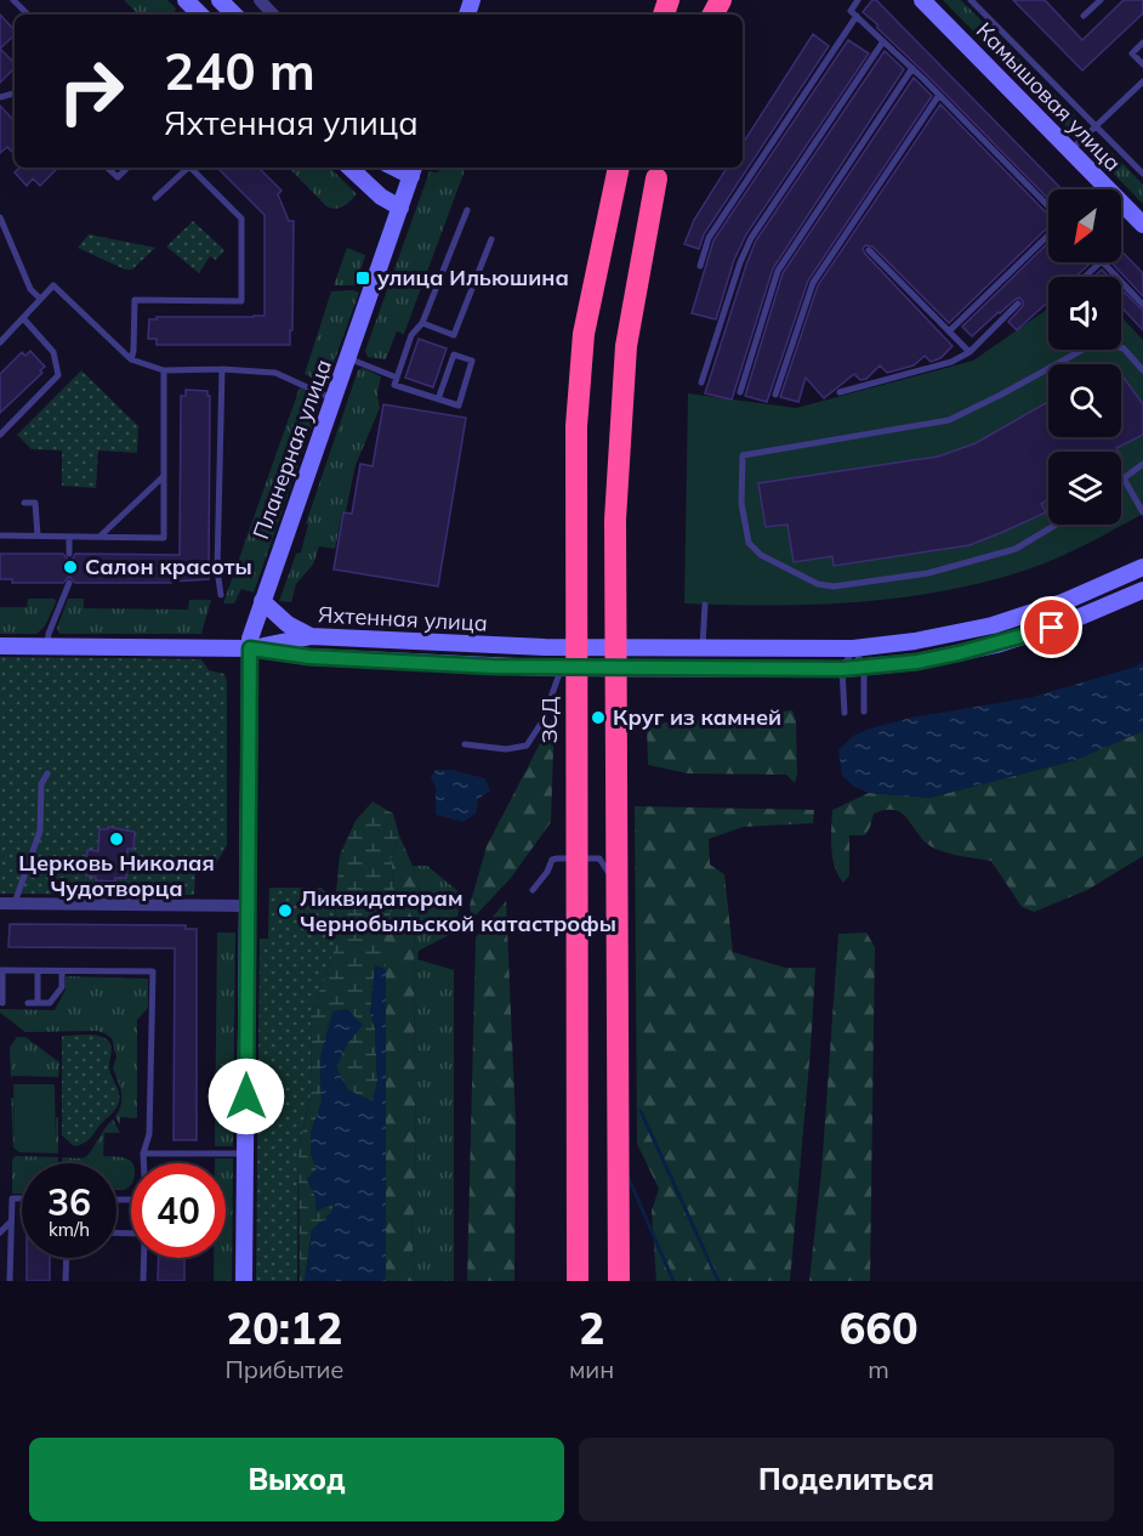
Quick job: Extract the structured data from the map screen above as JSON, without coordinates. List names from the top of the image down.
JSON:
{
  "streets": {
    "highway": ["ЗСД"],
    "main road": ["Камышовая улица", "Планерная улица", "Яхтенная улица"]
  },
  "crossings": [
    ["Планерная улица", "Яхтенная улица"]
  ],
  "places": {
    "transit": ["улица Ильюшина"],
    "other": [
      "Салон красоты",
      "Круг из камней",
      "Церковь Николая Чудотворца",
      "Ликвидаторам Чернобыльской катастрофы"
    ]
  },
  "north": "bottom left",
  "page": {
    "turn": ["240 m", "Яхтенная улица"],
    "speed": "36 km/h",
    "limit": "40",
    "eta": [
      "20:12",
      "Прибытие",
      "2",
      "мин",
      "660",
      "m"
    ],
    "buttons": ["Выход", "Поделиться"]
  }
}
